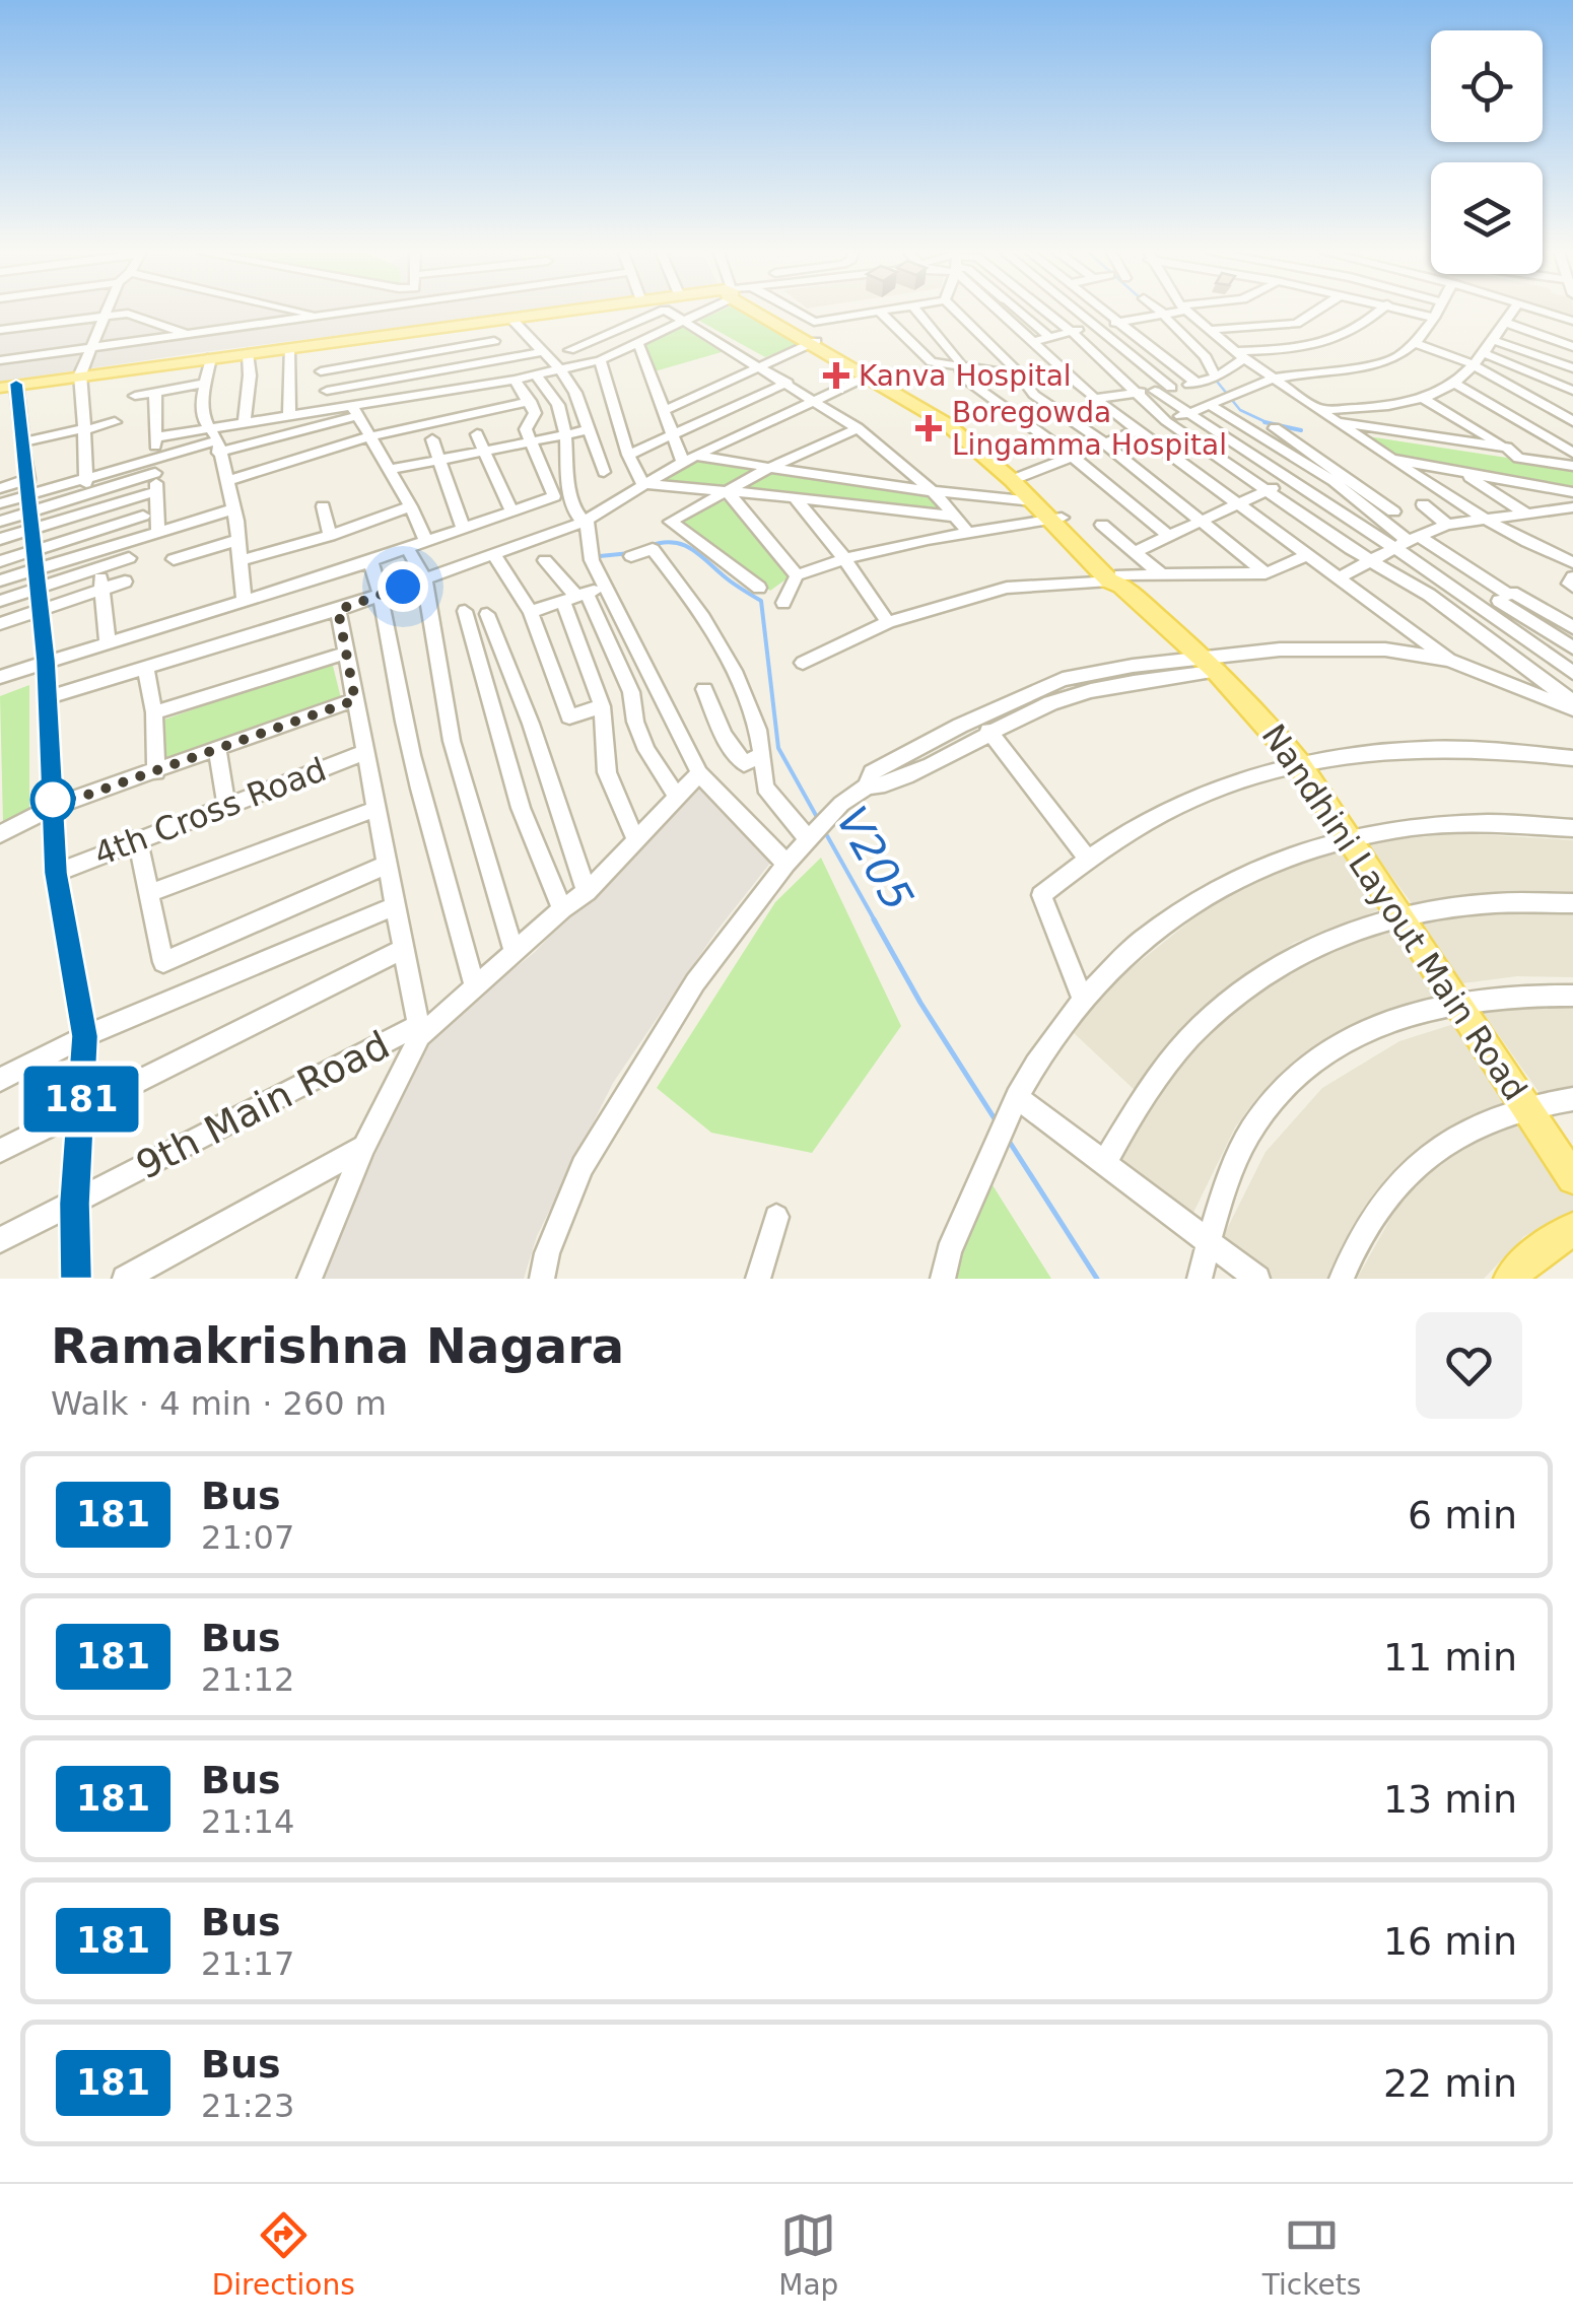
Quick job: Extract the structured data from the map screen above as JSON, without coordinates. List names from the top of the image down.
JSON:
{
  "streets": {
    "main road": ["Nandhini Layout Main Road"],
    "street": ["4th Cross Road", "9th Main Road"]
  },
  "water": ["V205"],
  "places": {
    "health": ["Kanva Hospital", "Boregowda Lingamma Hospital"]
  },
  "lines": ["bus line 181"],
  "page": {
    "on_map": "181",
    "heading": ["Ramakrishna Nagara", "Walk · 4 min · 260 m"],
    "list": [
      {
        "mark": "181",
        "name": "Bus",
        "note": "21:07",
        "value": "6 min"
      },
      {
        "mark": "181",
        "name": "Bus",
        "note": "21:12",
        "value": "11 min"
      },
      {
        "mark": "181",
        "name": "Bus",
        "note": "21:14",
        "value": "13 min"
      },
      {
        "mark": "181",
        "name": "Bus",
        "note": "21:17",
        "value": "16 min"
      },
      {
        "mark": "181",
        "name": "Bus",
        "note": "21:23",
        "value": "22 min"
      }
    ],
    "tabs": ["Directions", "Map", "Tickets"]
  }
}
